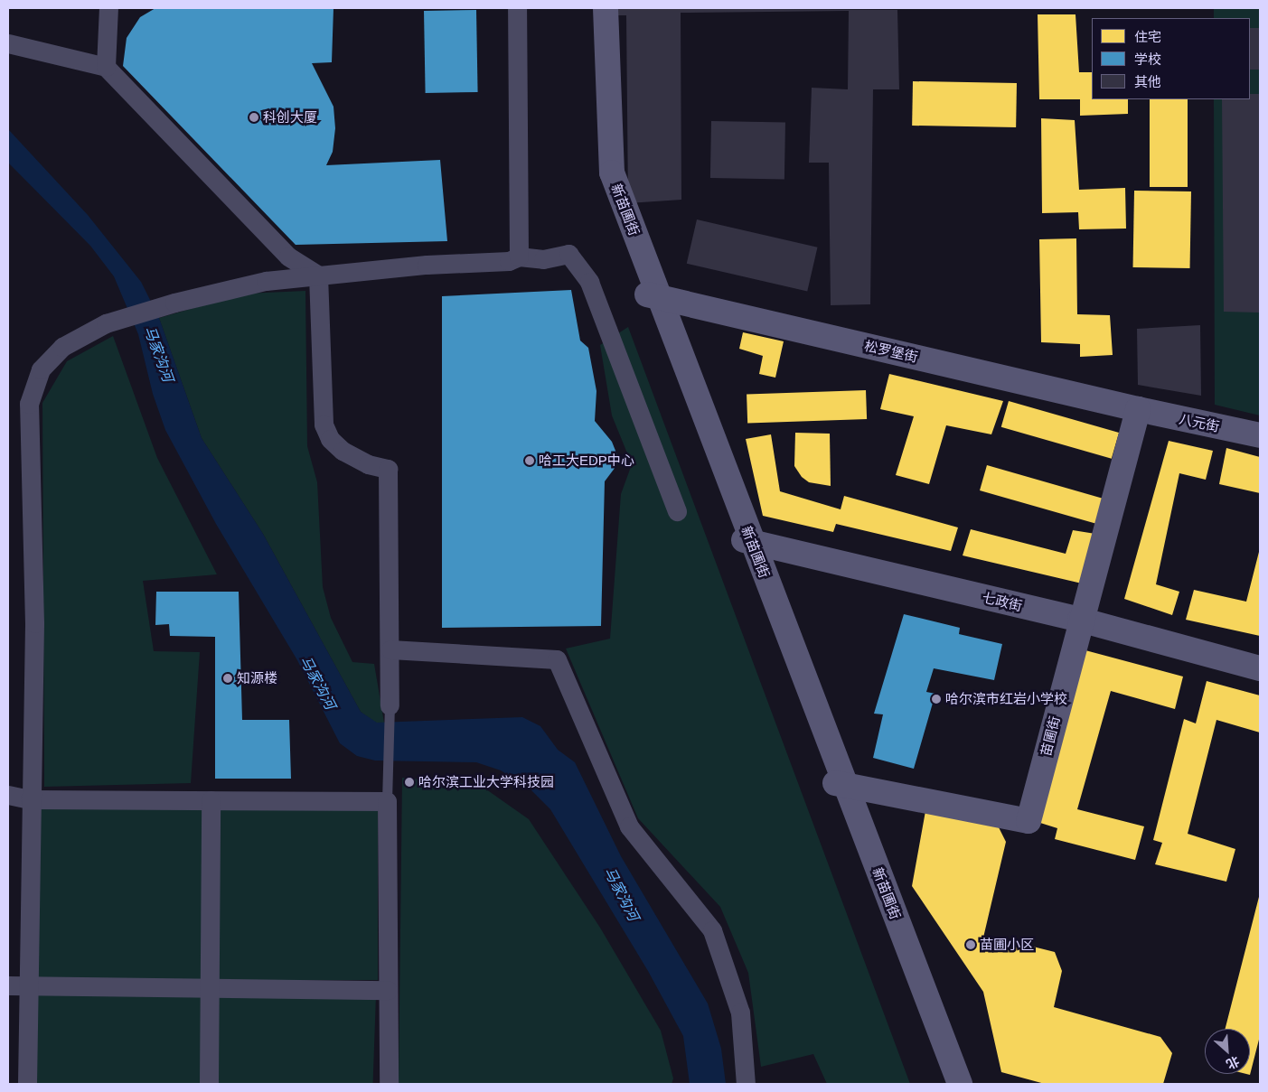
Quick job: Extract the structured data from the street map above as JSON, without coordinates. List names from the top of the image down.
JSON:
{
  "streets": {
    "main road": [
      "新苗圃街",
      "松罗堡街",
      "八元街",
      "七政街",
      "苗圃街"
    ]
  },
  "crossings": [
    ["新苗圃街", "松罗堡街"],
    ["新苗圃街", "七政街"],
    ["新苗圃街", "苗圃街"],
    ["松罗堡街", "八元街"],
    ["松罗堡街", "苗圃街"],
    ["八元街", "苗圃街"],
    ["七政街", "苗圃街"]
  ],
  "water": ["马家沟河"],
  "places": [
    "科创大厦",
    "哈工大EDP中心",
    "知源楼",
    "哈尔滨市红岩小学校",
    "哈尔滨工业大学科技园",
    "苗圃小区"
  ],
  "legend": ["住宅", "学校", "其他"],
  "north": "bottom right"
}
